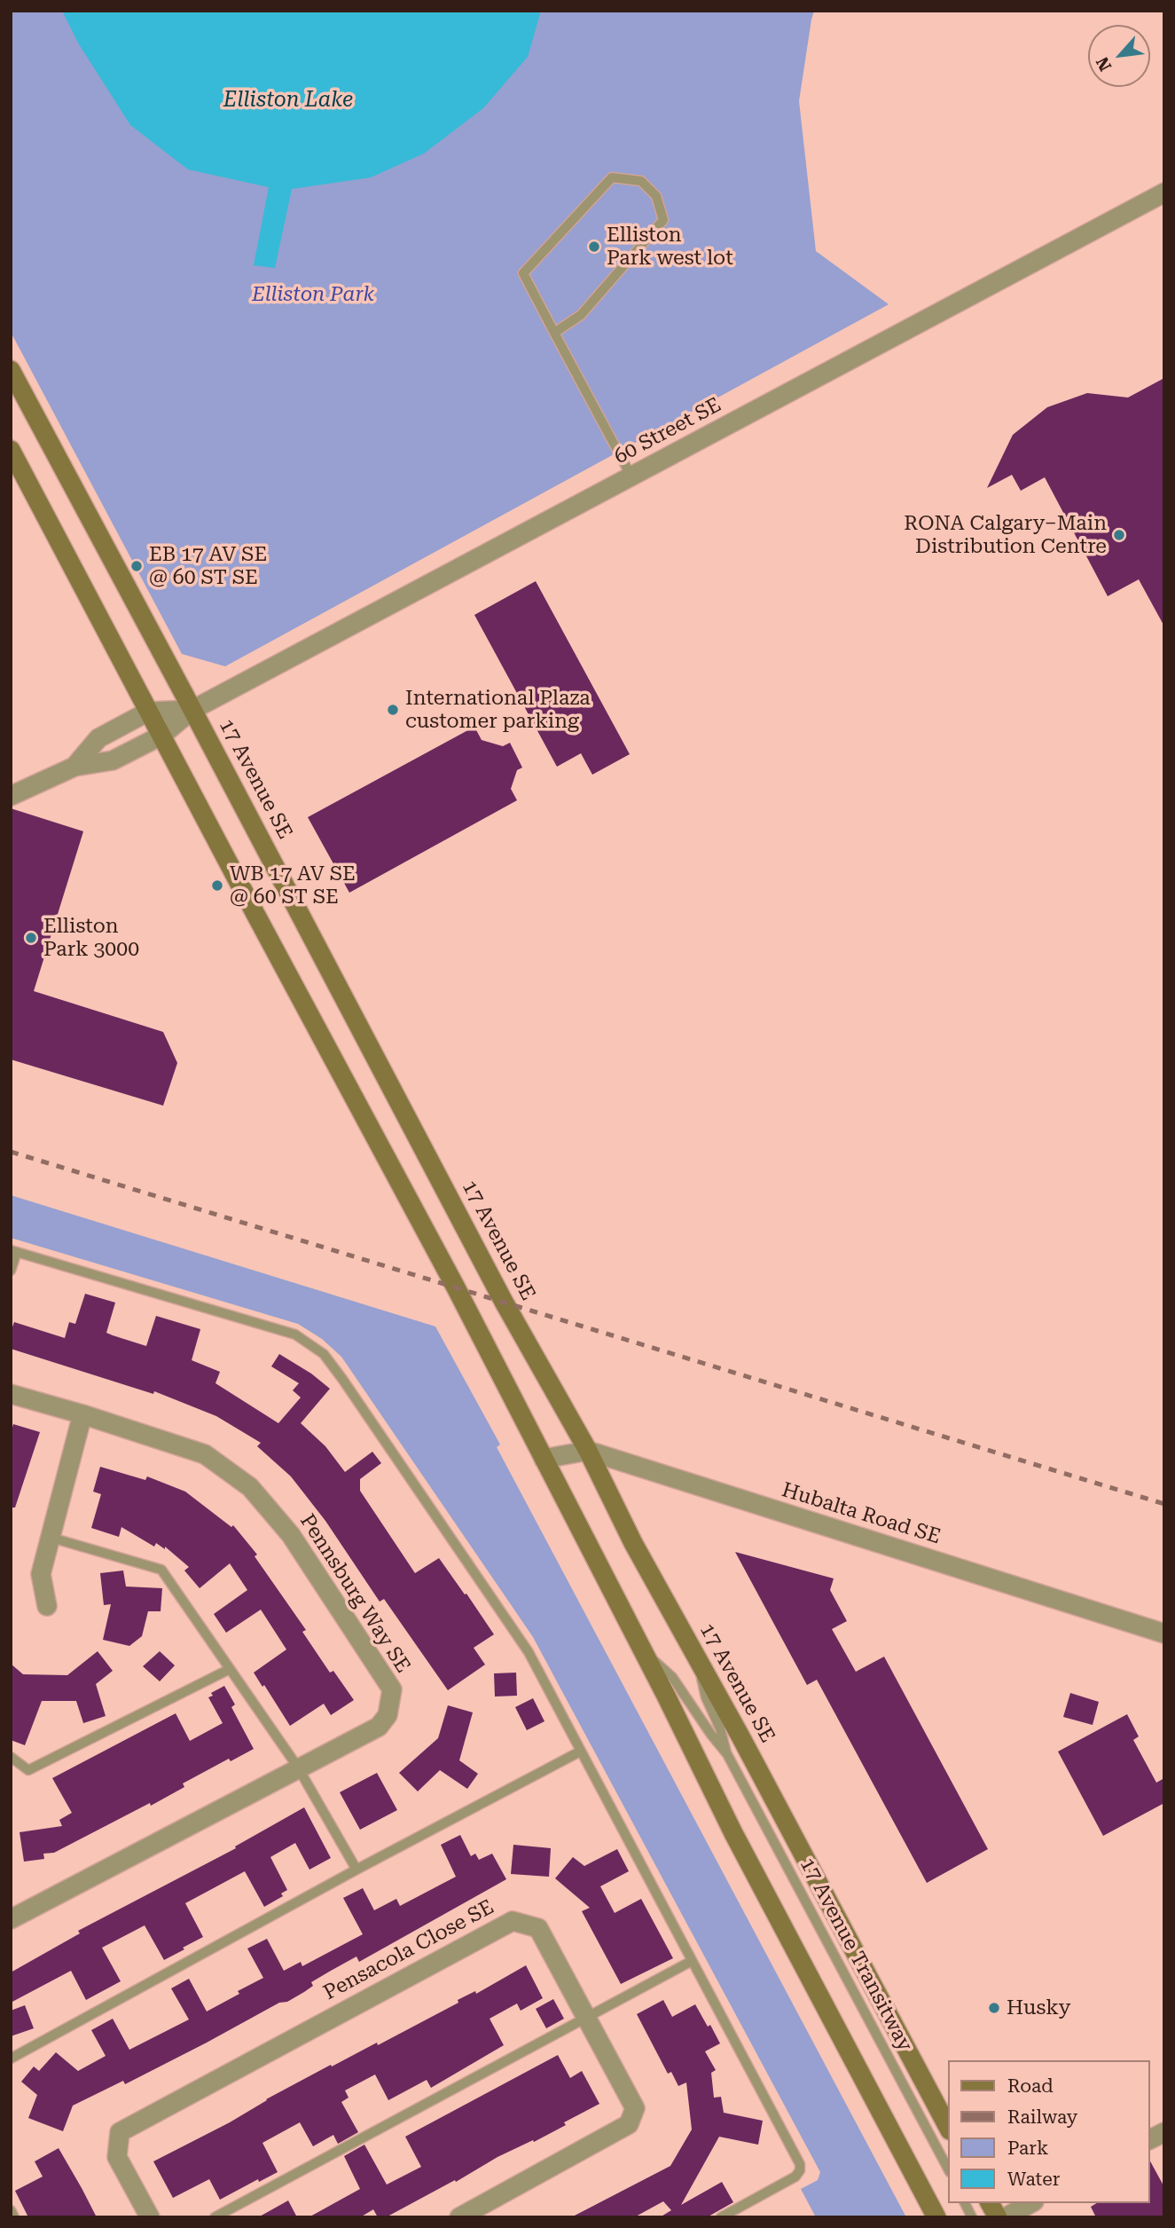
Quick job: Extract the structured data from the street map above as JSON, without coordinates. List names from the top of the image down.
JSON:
{
  "streets": {
    "main road": ["17 Avenue SE"],
    "street": [
      "60 Street SE",
      "Hubalta Road SE",
      "Pennsburg Way SE",
      "Pensacola Close SE"
    ],
    "lane": ["17 Avenue Transitway"]
  },
  "crossings": [
    ["60 Street SE", "17 Avenue SE"],
    ["17 Avenue SE", "Hubalta Road SE"],
    ["17 Avenue SE", "17 Avenue Transitway"]
  ],
  "water": ["Elliston Lake"],
  "parks": ["Elliston Park"],
  "places": [
    "Elliston Park west lot",
    "RONA Calgary–Main Distribution Centre",
    "EB 17 AV SE @ 60 ST SE",
    "International Plaza customer parking",
    "WB 17 AV SE @ 60 ST SE",
    "Elliston Park 3000",
    "Husky"
  ],
  "legend": [
    "Road",
    "Railway",
    "Park",
    "Water"
  ],
  "north": "bottom left"
}
